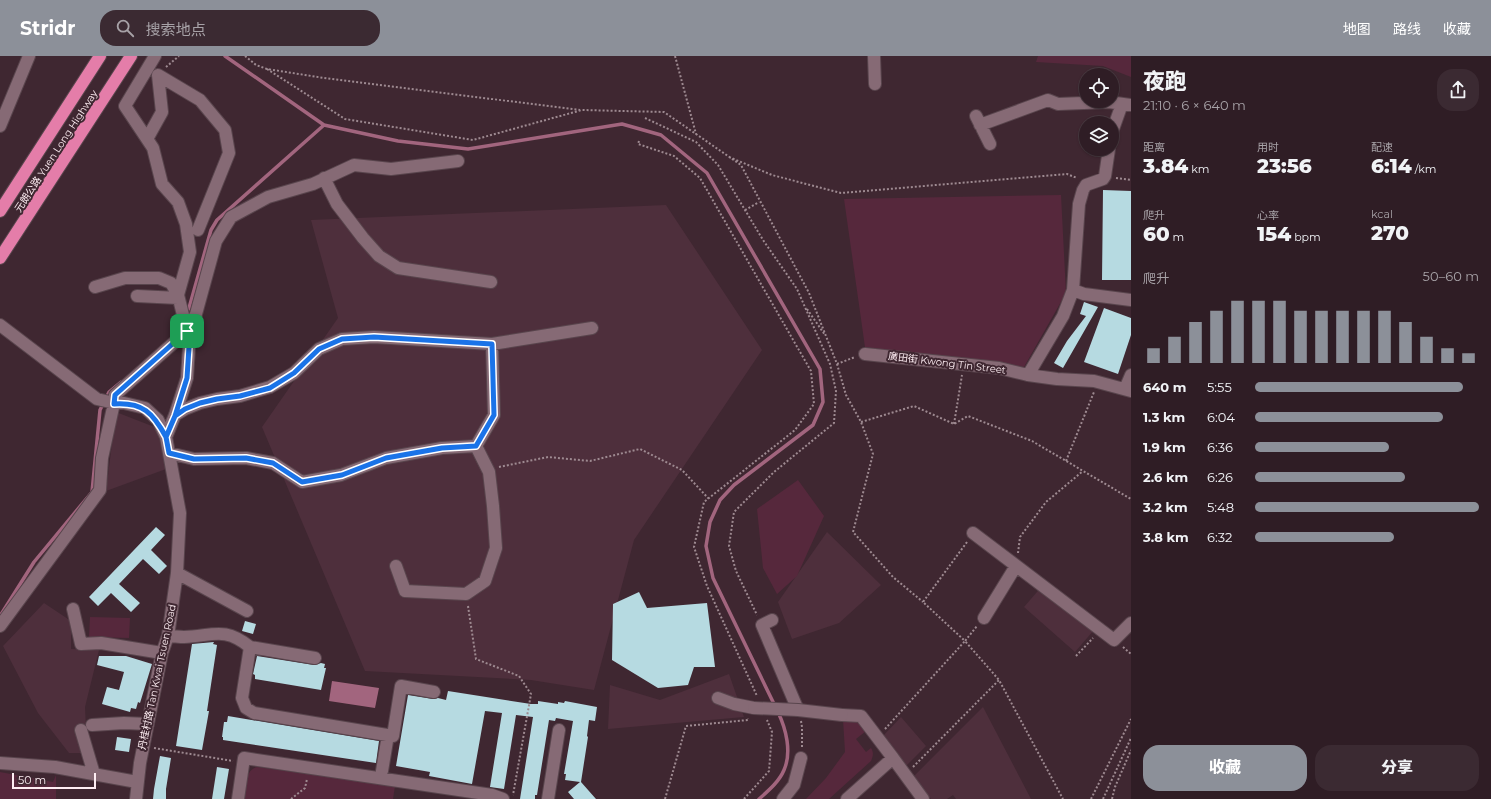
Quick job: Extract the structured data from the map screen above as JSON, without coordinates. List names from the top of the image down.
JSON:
{
  "streets": {
    "highway": ["元朗公路 Yuen Long Highway"],
    "street": ["廣田街 Kwong Tin Street", "丹桂村路 Tan Kwai Tsuen Road"]
  },
  "scale_bar": "50 m",
  "page": {
    "header": "Stridr",
    "search": "搜索地点",
    "nav": ["地图", "路线", "收藏"],
    "heading": ["夜跑", "21:10 · 6 × 640 m"],
    "stats": [
      ["距离", "3.84 km"],
      ["用时", "23:56"],
      ["配速", "6:14 /km"],
      ["爬升", "60 m"],
      ["心率", "154 bpm"],
      ["kcal", "270"]
    ],
    "chart": ["爬升", "50–60 m"],
    "list": [
      {
        "name": "640 m",
        "note": "5:55"
      },
      {
        "name": "1.3 km",
        "note": "6:04"
      },
      {
        "name": "1.9 km",
        "note": "6:36"
      },
      {
        "name": "2.6 km",
        "note": "6:26"
      },
      {
        "name": "3.2 km",
        "note": "5:48"
      },
      {
        "name": "3.8 km",
        "note": "6:32"
      }
    ],
    "buttons": ["收藏", "分享"],
    "scale": "50 m"
  }
}
